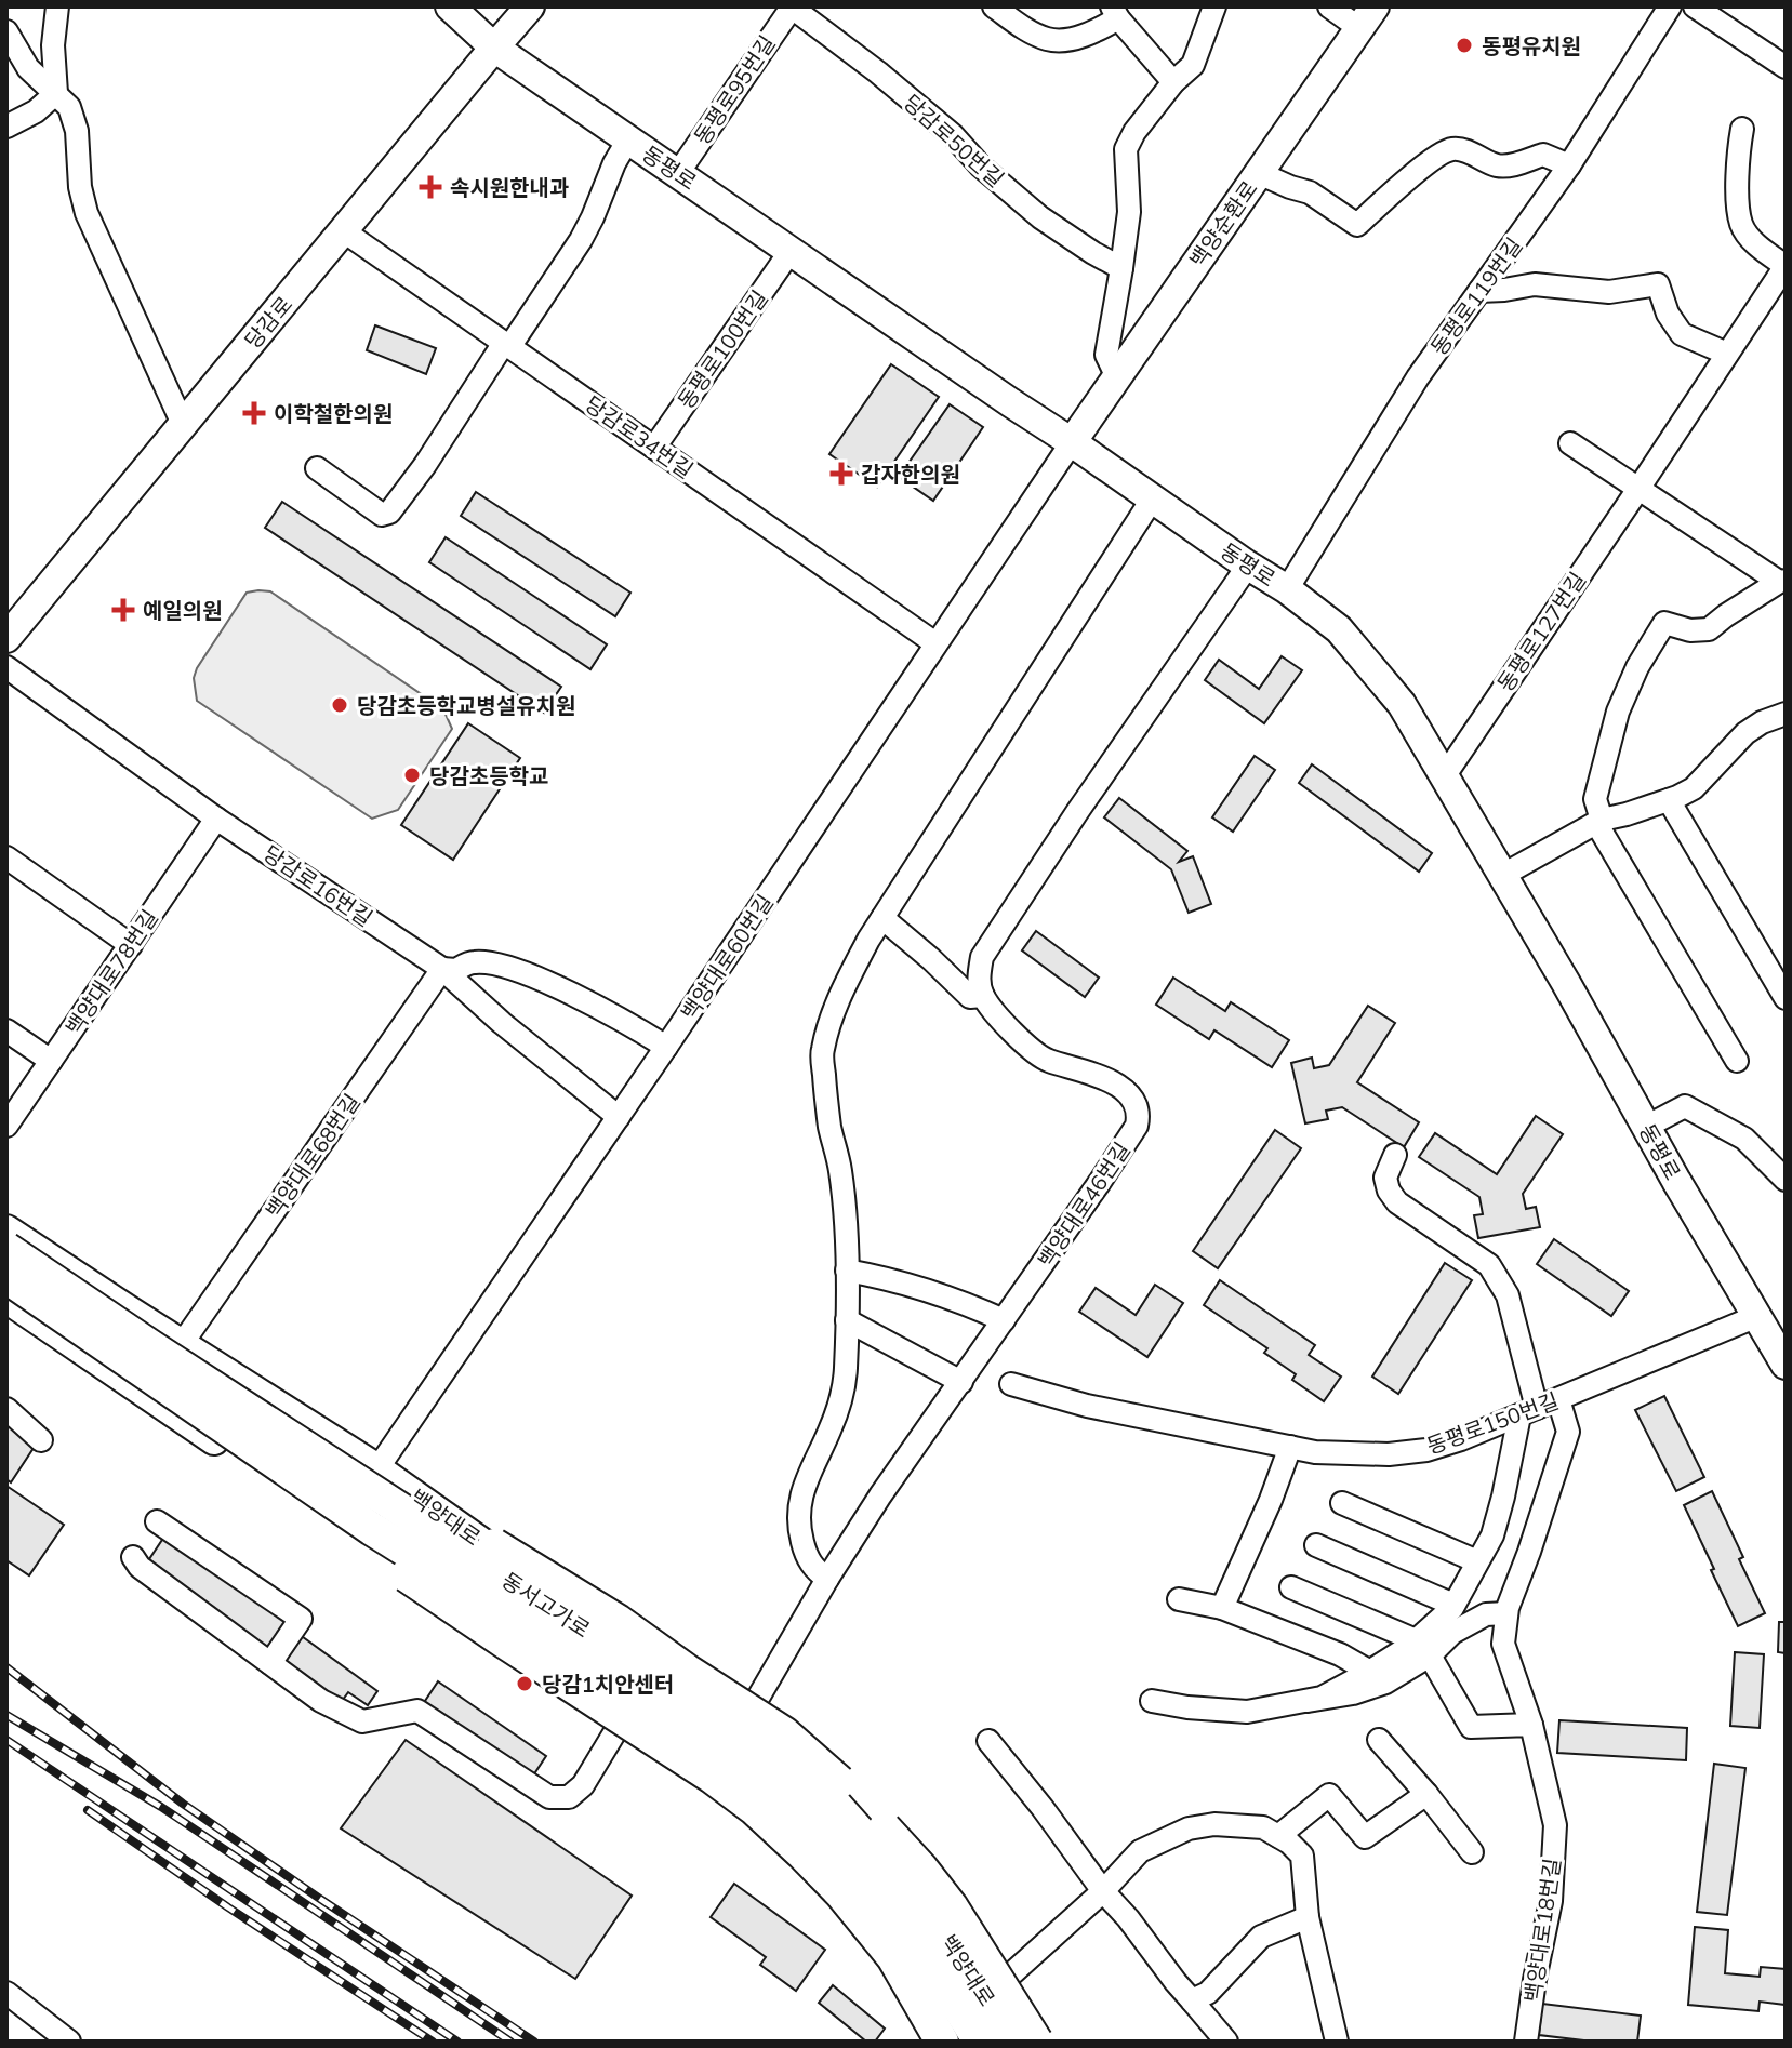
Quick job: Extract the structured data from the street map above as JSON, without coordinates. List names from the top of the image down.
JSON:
{
  "streets": {
    "highway": ["동서고가로"],
    "main road": [
      "동평로",
      "백양순환로",
      "당감로",
      "백양대로"
    ],
    "street": [
      "동평로95번길",
      "당감로50번길",
      "동평로119번길",
      "동평로100번길",
      "당감로34번길",
      "동평로127번길",
      "당감로16번길",
      "백양대로60번길",
      "백양대로78번길",
      "백양대로68번길",
      "백양대로46번길",
      "동평로150번길",
      "백양대로18번길"
    ]
  },
  "crossings": [
    ["동평로95번길", "당감로50번길"],
    ["동평로95번길", "동평로"],
    ["동평로", "백양순환로"],
    ["동평로", "동평로119번길"],
    ["동평로", "당감로"],
    ["동평로", "동평로100번길"],
    ["동평로", "동평로127번길"],
    ["동평로", "백양대로60번길"],
    ["동평로", "동평로150번길"],
    ["백양순환로", "백양대로60번길"],
    ["당감로", "당감로34번길"],
    ["동평로100번길", "당감로34번길"],
    ["당감로34번길", "백양대로60번길"],
    ["당감로16번길", "백양대로60번길"],
    ["당감로16번길", "백양대로78번길"],
    ["당감로16번길", "백양대로68번길"],
    ["백양대로60번길", "백양대로"],
    ["백양대로68번길", "백양대로"],
    ["백양대로68번길", "동서고가로"],
    ["백양대로46번길", "백양대로"],
    ["백양대로", "동서고가로"]
  ],
  "places": {
    "other": [
      "동평유치원",
      "당감초등학교병설유치원",
      "당감초등학교",
      "당감1치안센터"
    ],
    "health": [
      "속시원한내과",
      "이학철한의원",
      "갑자한의원",
      "예일의원"
    ]
  }
}
